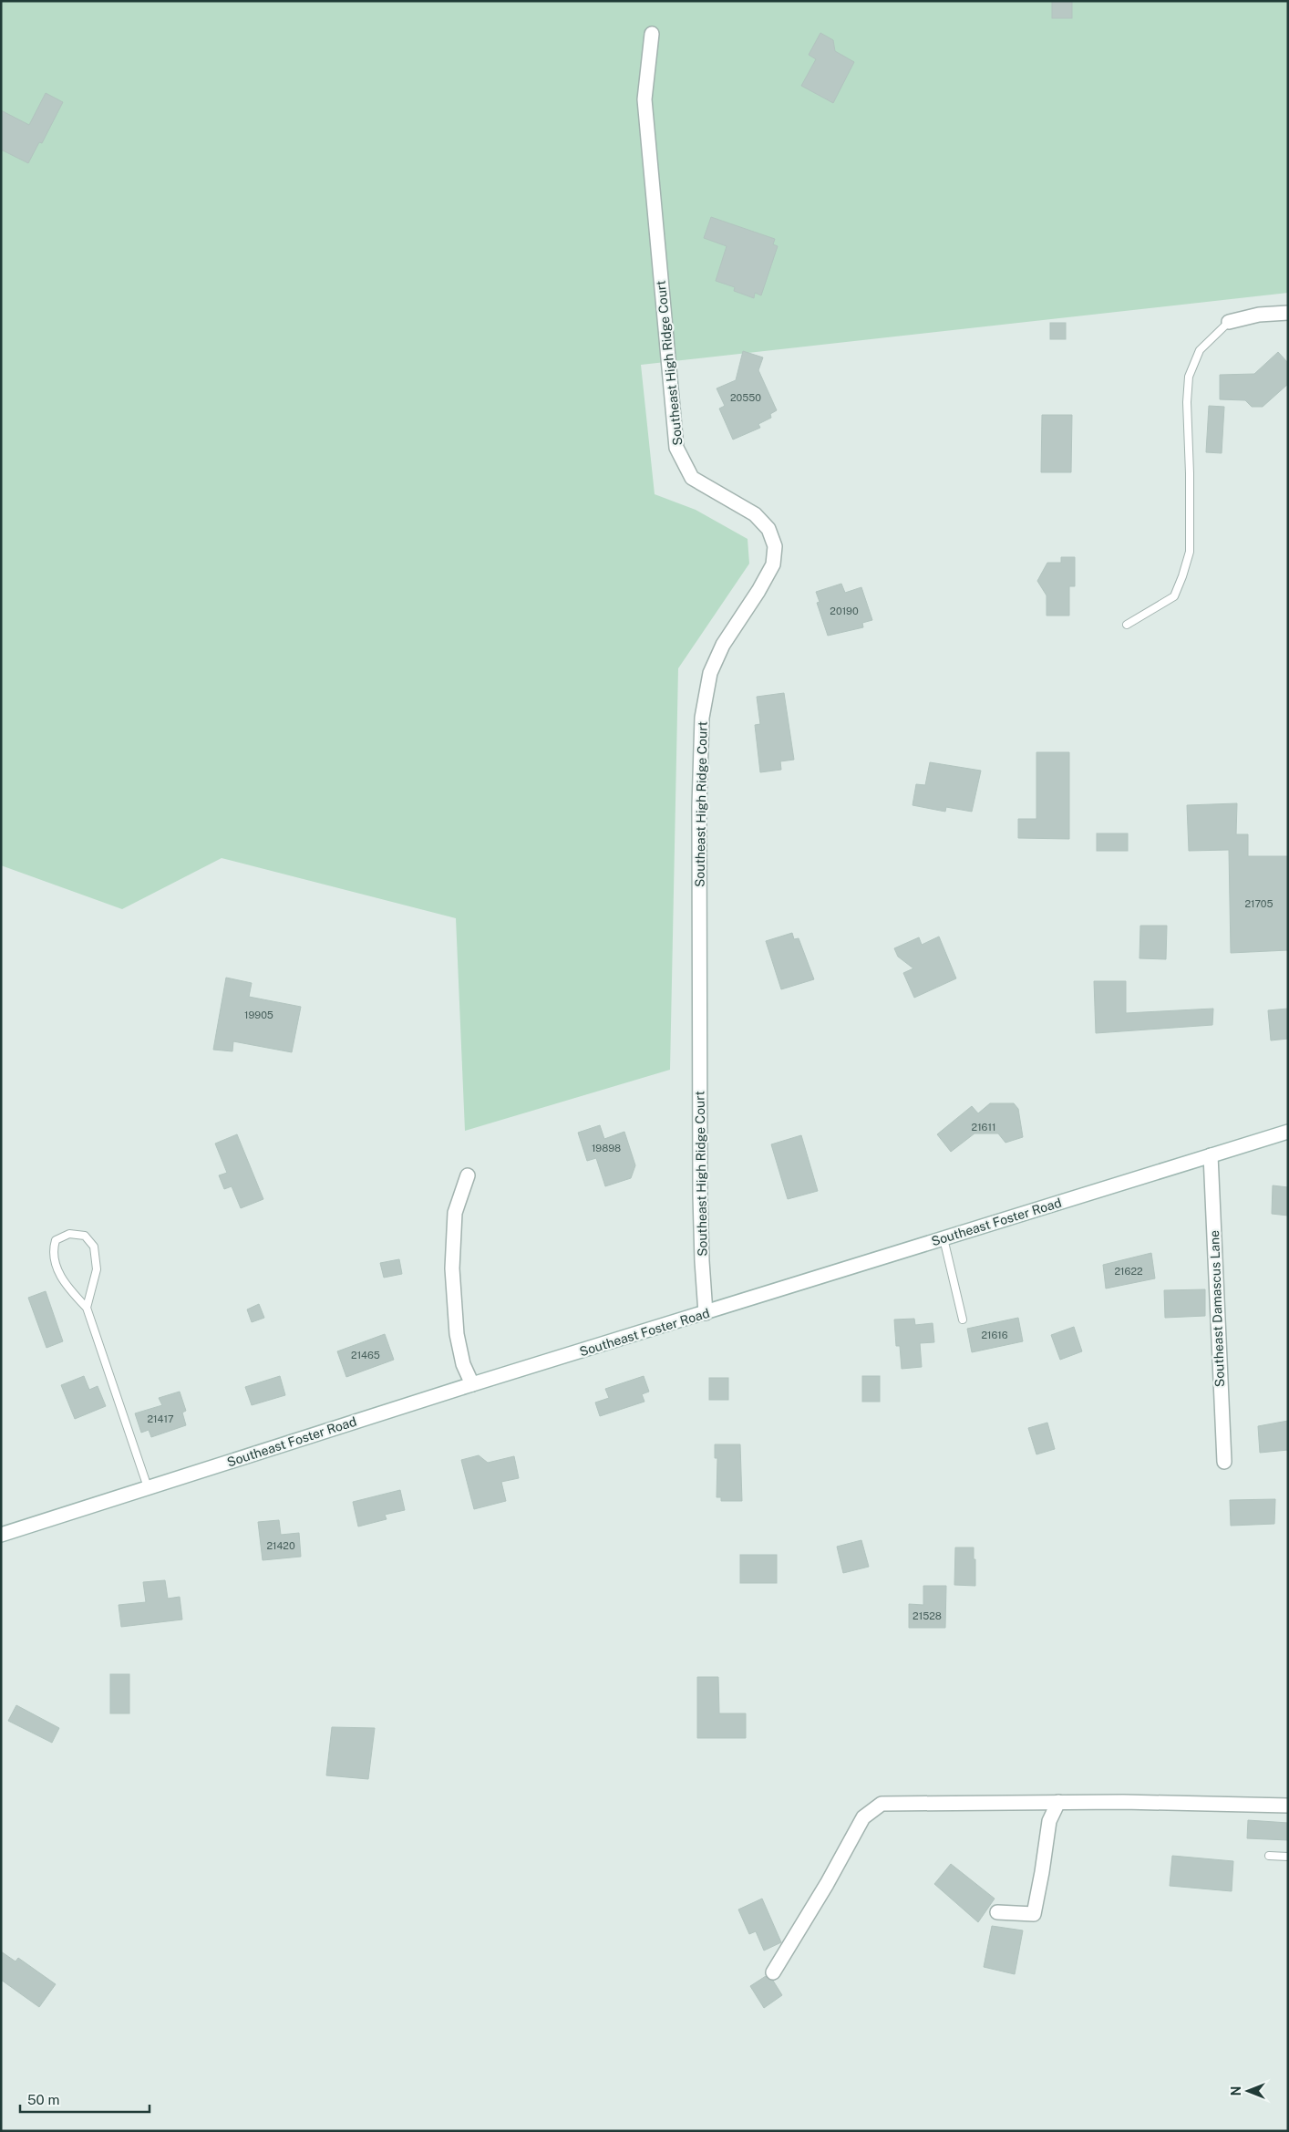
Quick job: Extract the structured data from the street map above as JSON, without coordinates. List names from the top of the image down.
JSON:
{
  "streets": {
    "street": ["Southeast High Ridge Court", "Southeast Foster Road", "Southeast Damascus Lane"]
  },
  "crossings": [
    ["Southeast High Ridge Court", "Southeast Foster Road"],
    ["Southeast Foster Road", "Southeast Damascus Lane"]
  ],
  "house_numbers": [
    "20550",
    "20190",
    "21705",
    "19905",
    "21611",
    "19898",
    "21622",
    "21616",
    "21465",
    "21417",
    "21420",
    "21528"
  ],
  "scale_bar": "50 m",
  "north": "left"
}
